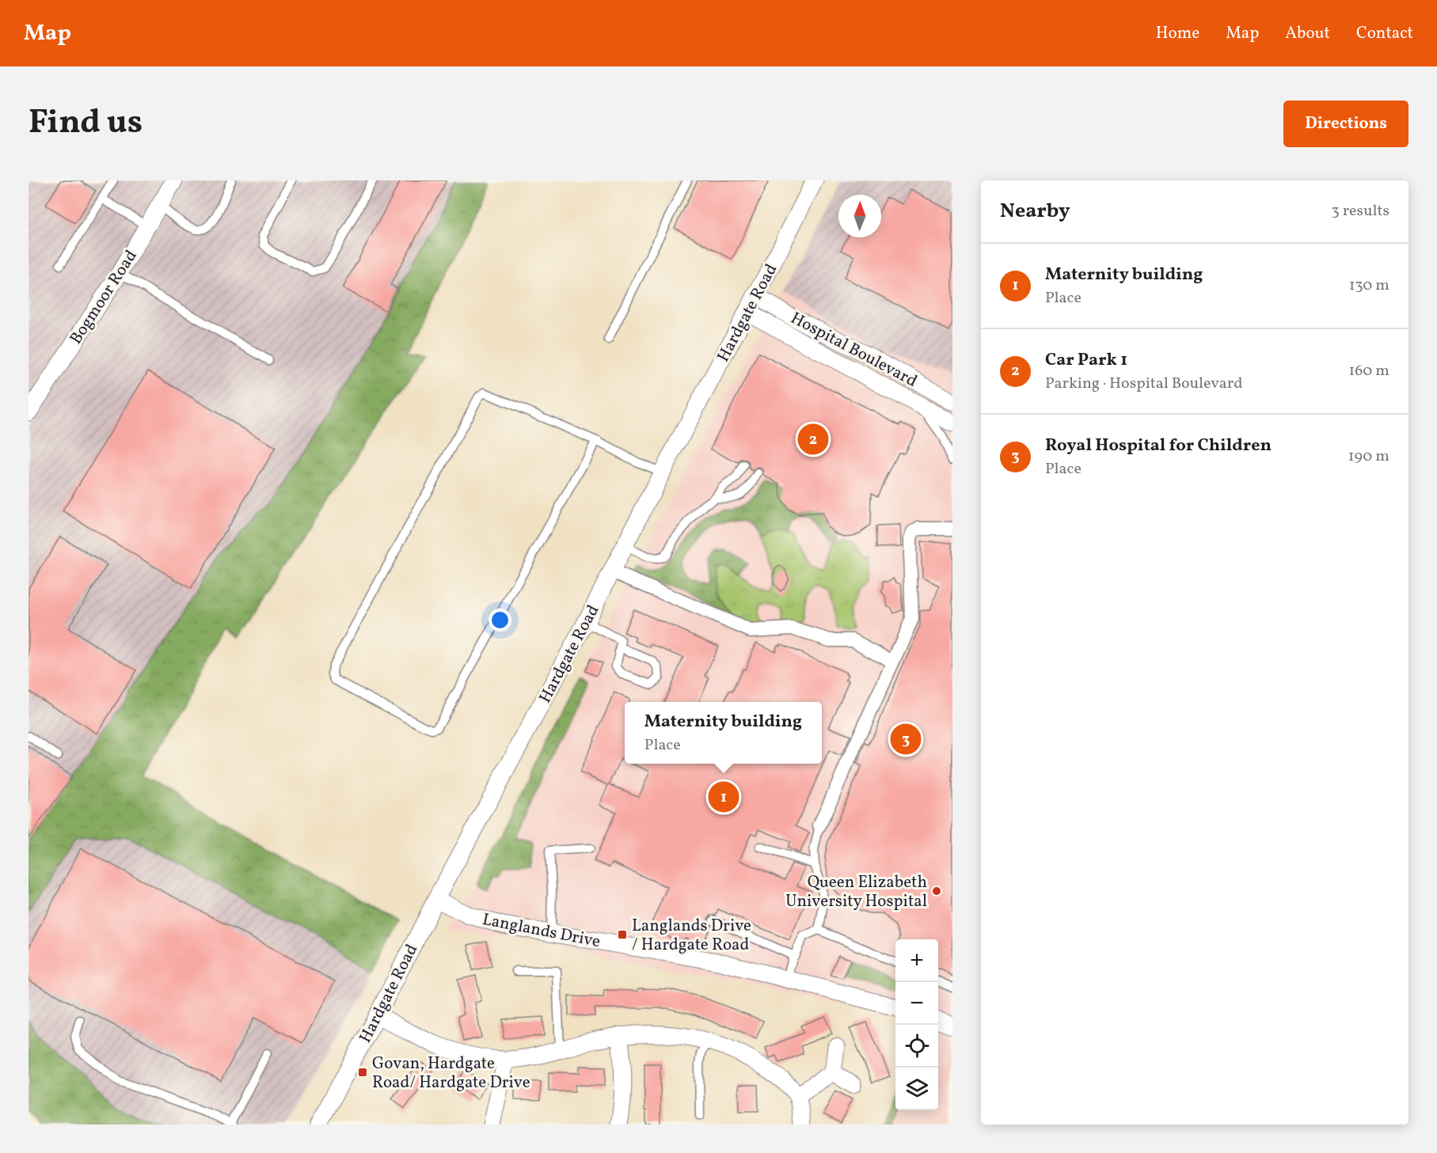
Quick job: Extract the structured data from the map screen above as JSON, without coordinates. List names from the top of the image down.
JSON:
{
  "streets": {
    "street": [
      "Bogmoor Road",
      "Hardgate Road",
      "Hospital Boulevard",
      "Langlands Drive"
    ]
  },
  "crossings": [
    ["Hardgate Road", "Hospital Boulevard"],
    ["Hardgate Road", "Langlands Drive"]
  ],
  "places": {
    "other": ["Queen Elizabeth University Hospital"],
    "transit": ["Langlands Drive / Hardgate Road", "Govan, Hardgate Road/ Hardgate Drive"]
  },
  "north": "top",
  "page": {
    "header": "Map",
    "nav": [
      "Home",
      "Map",
      "About",
      "Contact"
    ],
    "title": "Find us",
    "buttons": "Directions",
    "heading": ["Nearby", "3 results"],
    "list": [
      {
        "mark": "1",
        "name": "Maternity building",
        "note": "Place",
        "value": "130 m"
      },
      {
        "mark": "2",
        "name": "Car Park 1",
        "note": "Parking · Hospital Boulevard",
        "value": "160 m"
      },
      {
        "mark": "3",
        "name": "Royal Hospital for Children",
        "note": "Place",
        "value": "190 m"
      }
    ],
    "pins": ["2", "3", "1"],
    "popup": ["Maternity building", "Place"],
    "map_buttons": ["+", "−"]
  }
}
